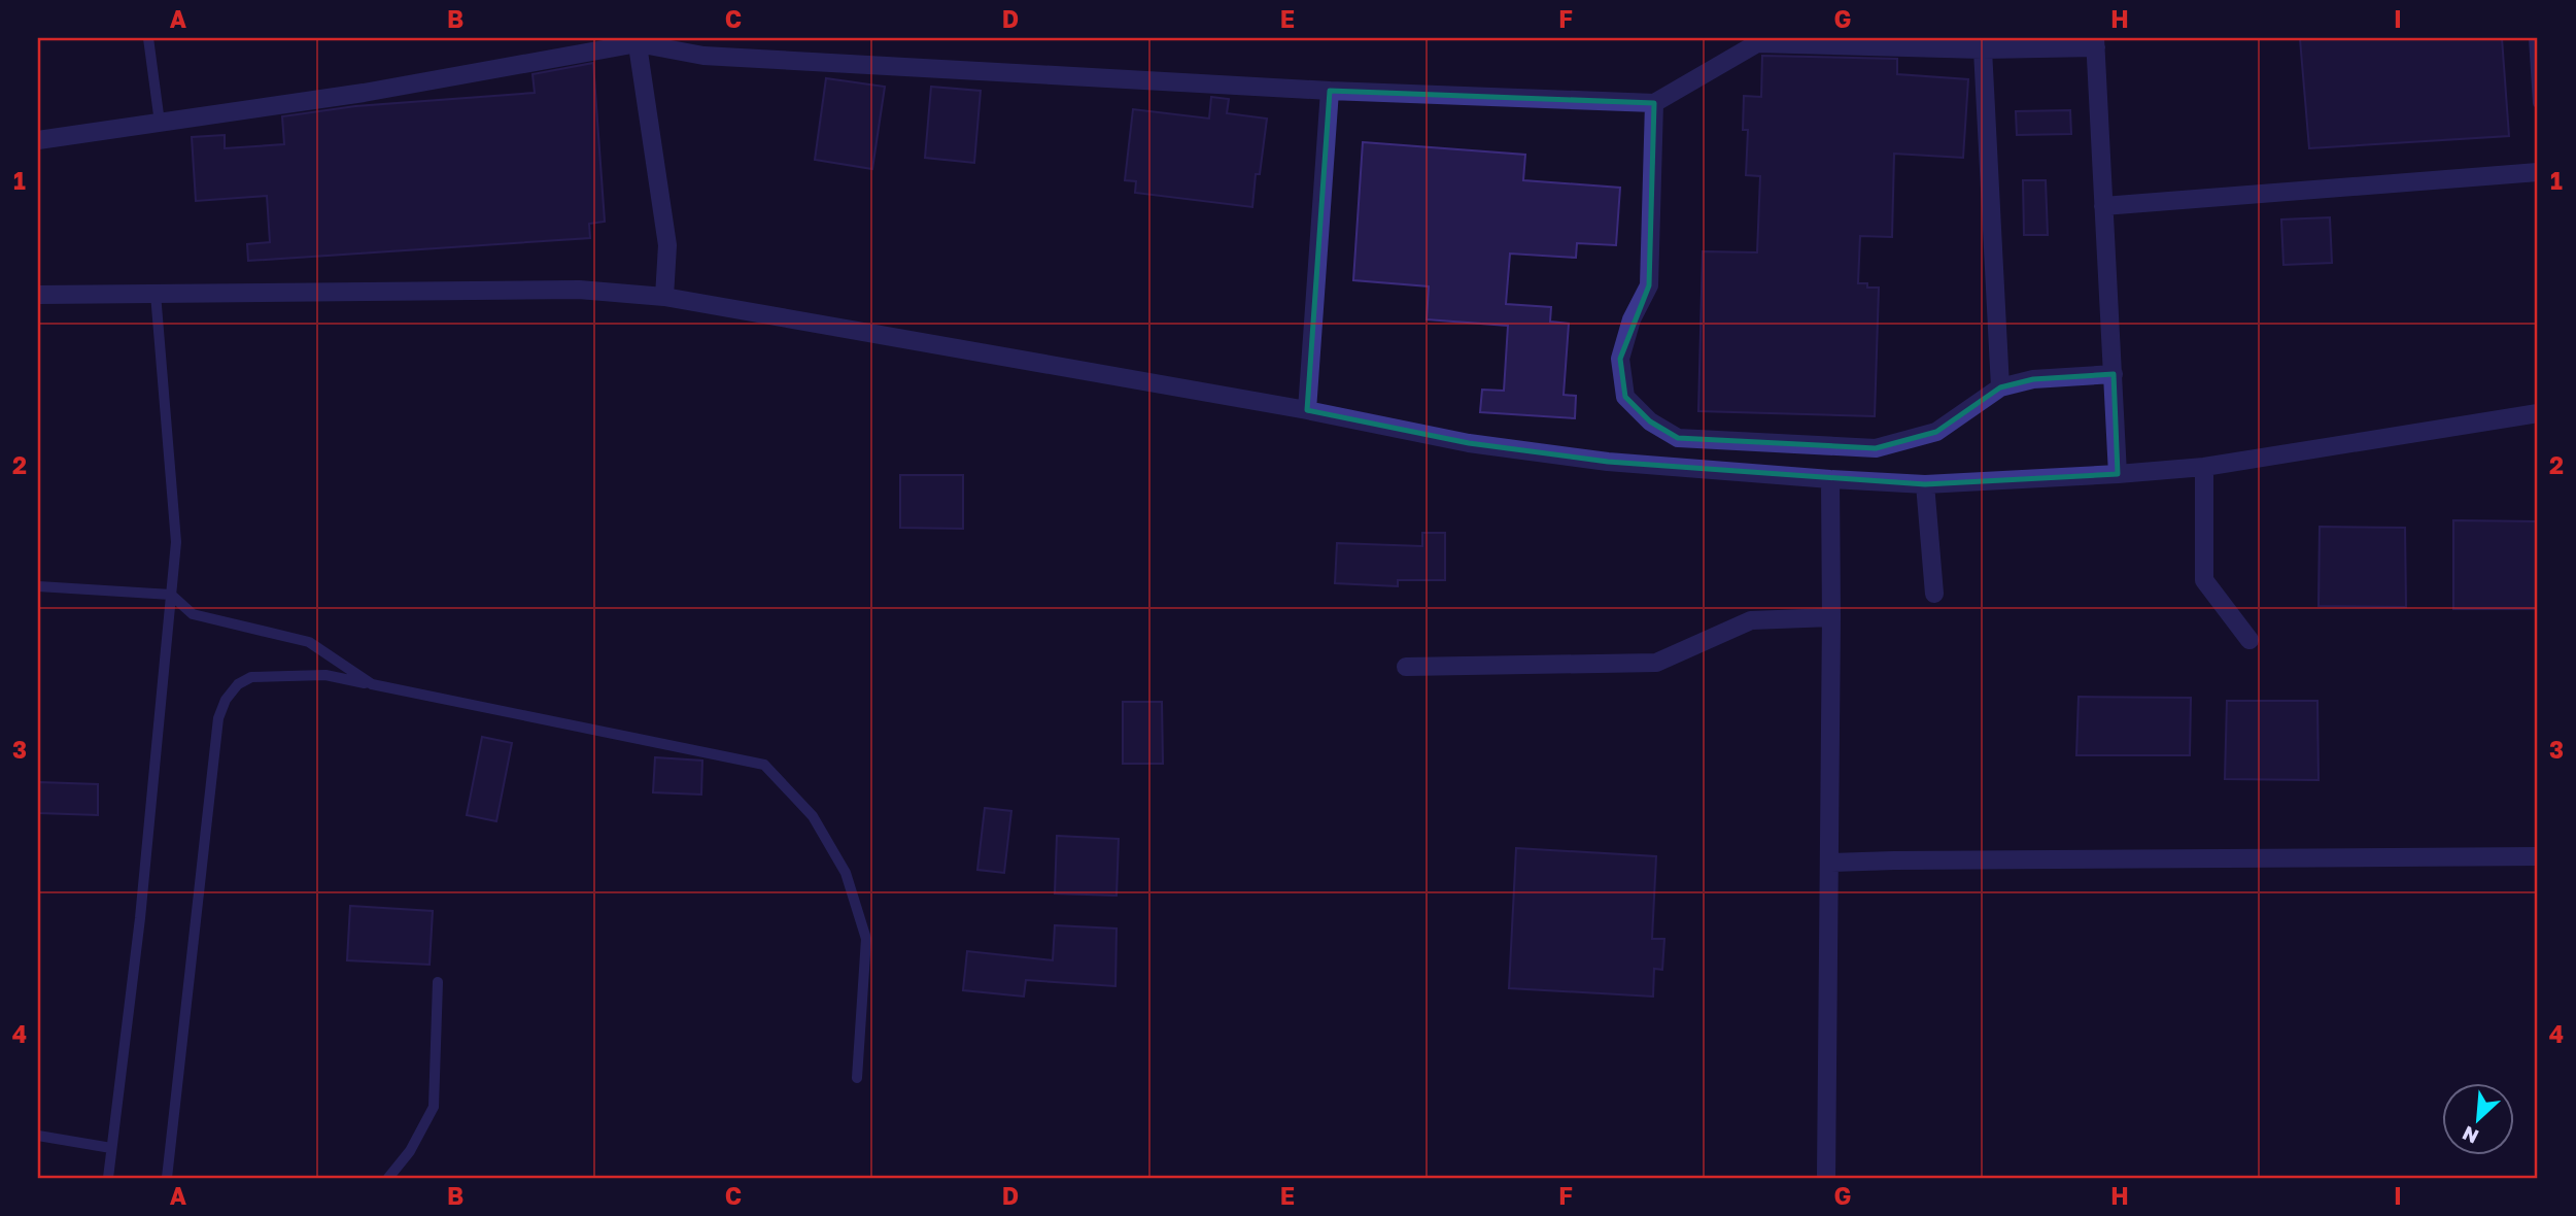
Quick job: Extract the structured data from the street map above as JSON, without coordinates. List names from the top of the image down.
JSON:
{
  "north": "bottom left",
  "grid": {
    "columns": [
      "A",
      "B",
      "C",
      "D",
      "E",
      "F",
      "G",
      "H",
      "I"
    ],
    "rows": [
      "1",
      "2",
      "3",
      "4"
    ]
  }
}
